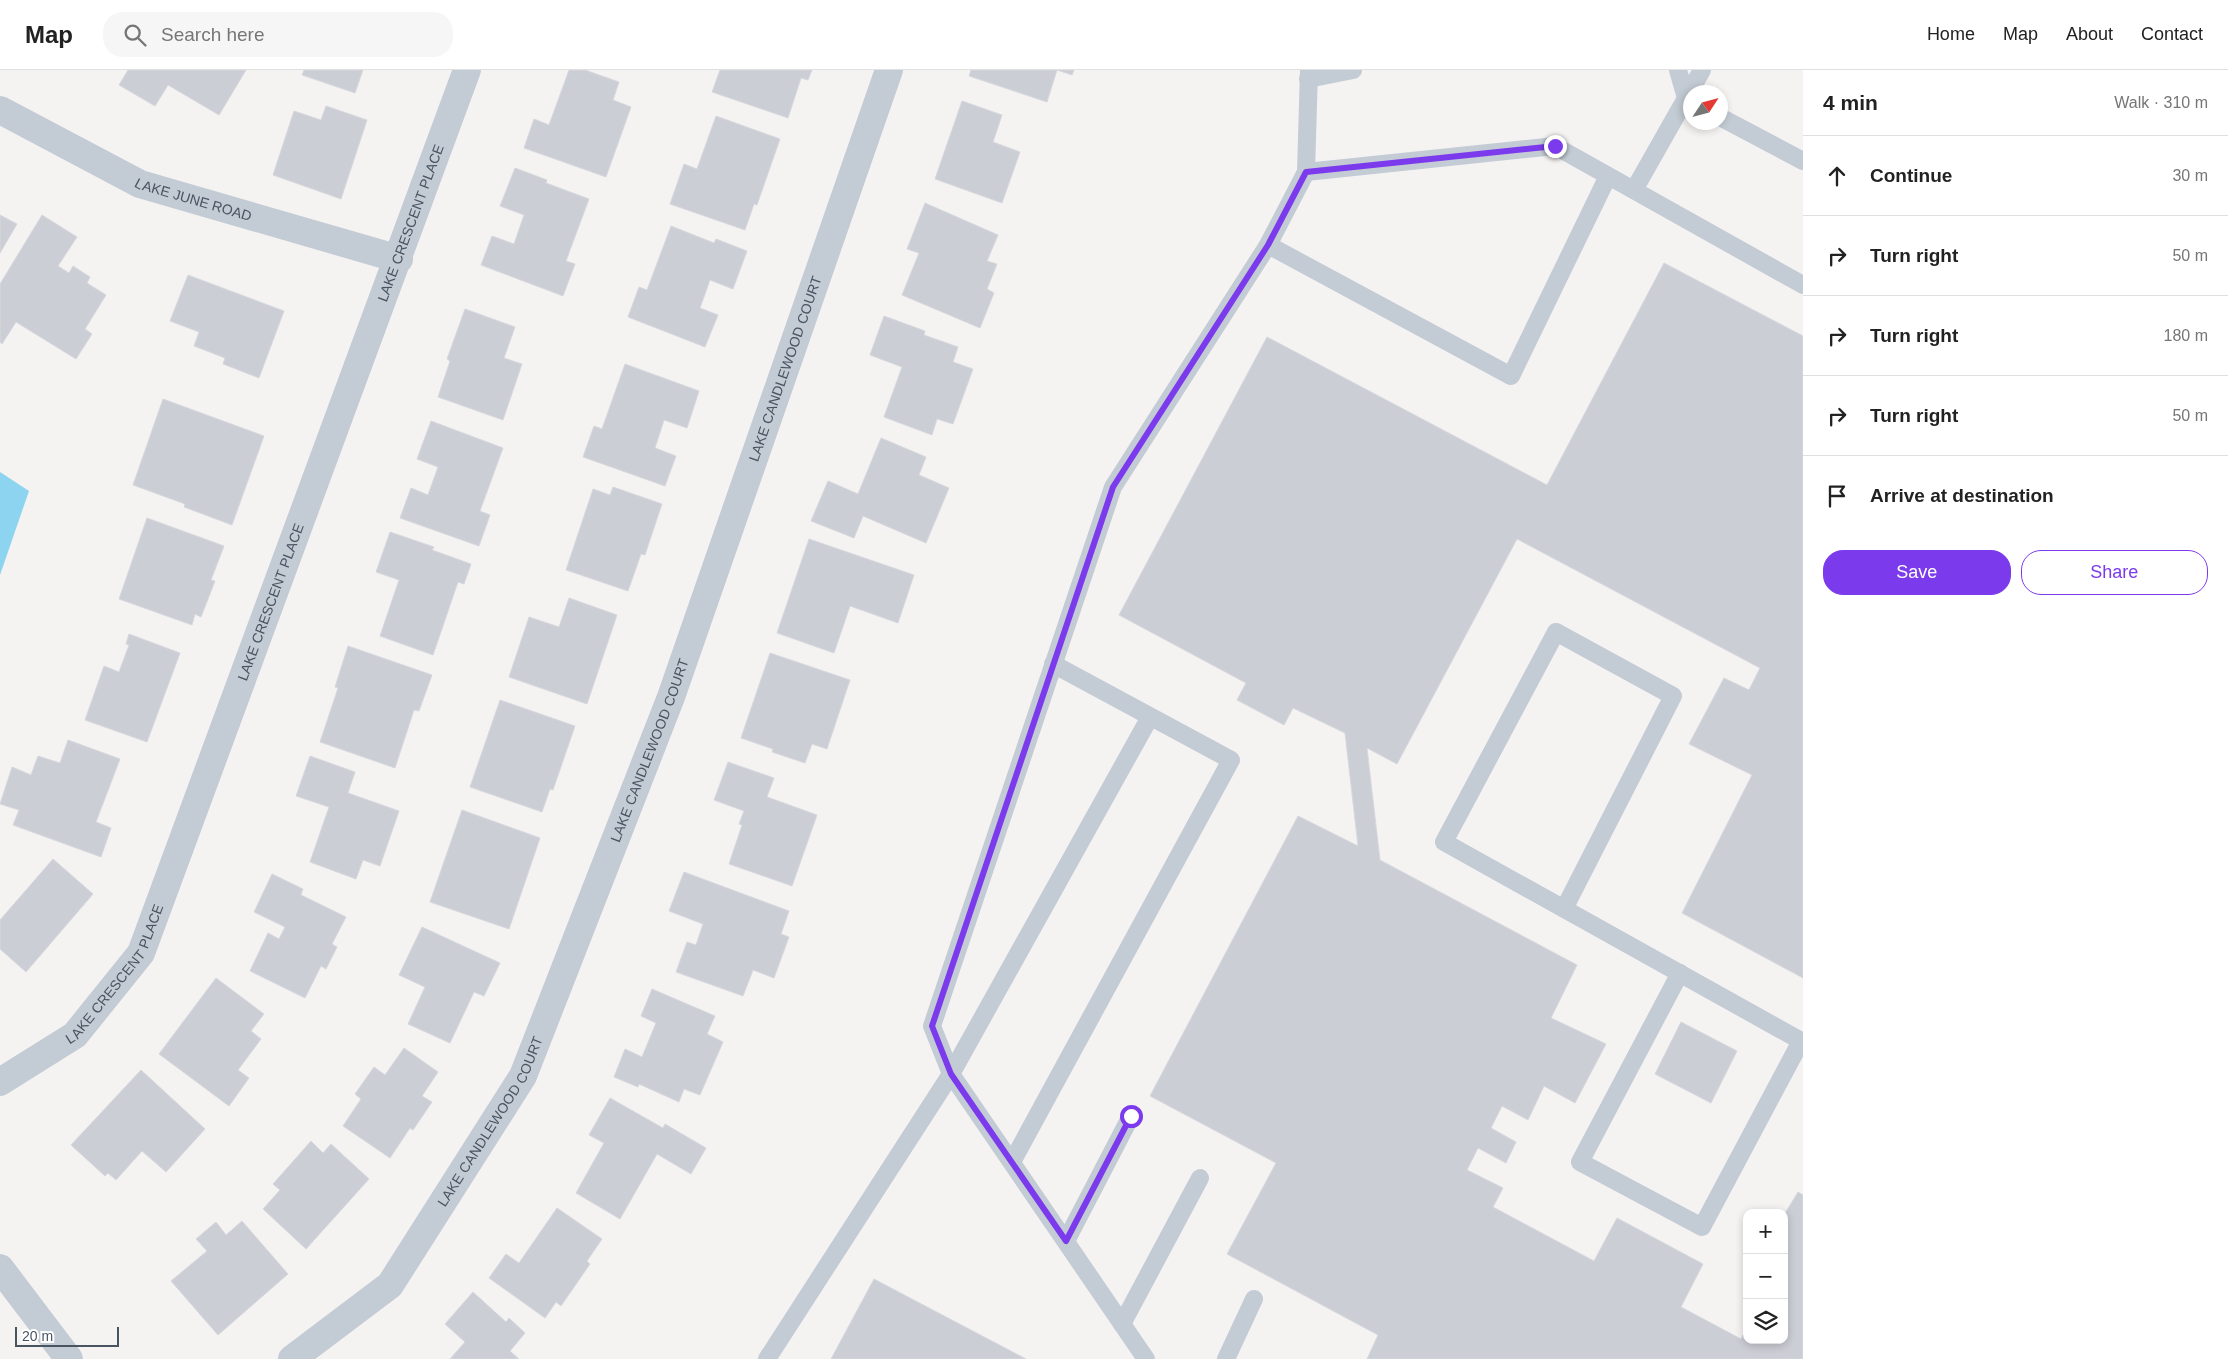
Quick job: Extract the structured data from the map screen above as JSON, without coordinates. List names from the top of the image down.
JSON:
{
  "streets": {
    "street": ["LAKE JUNE ROAD", "LAKE CRESCENT PLACE", "LAKE CANDLEWOOD COURT"]
  },
  "crossings": [
    ["LAKE JUNE ROAD", "LAKE CRESCENT PLACE"]
  ],
  "scale_bar": "20 m",
  "north": "top right",
  "page": {
    "header": "Map",
    "search": "Search here",
    "nav": [
      "Home",
      "Map",
      "About",
      "Contact"
    ],
    "heading": ["4 min", "Walk · 310 m"],
    "list": [
      ["Continue", "30 m"],
      ["Turn right", "50 m"],
      ["Turn right", "180 m"],
      ["Turn right", "50 m"],
      "Arrive at destination"
    ],
    "buttons": ["Save", "Share"],
    "map_buttons": ["+", "−"],
    "scale": "20 m"
  }
}
